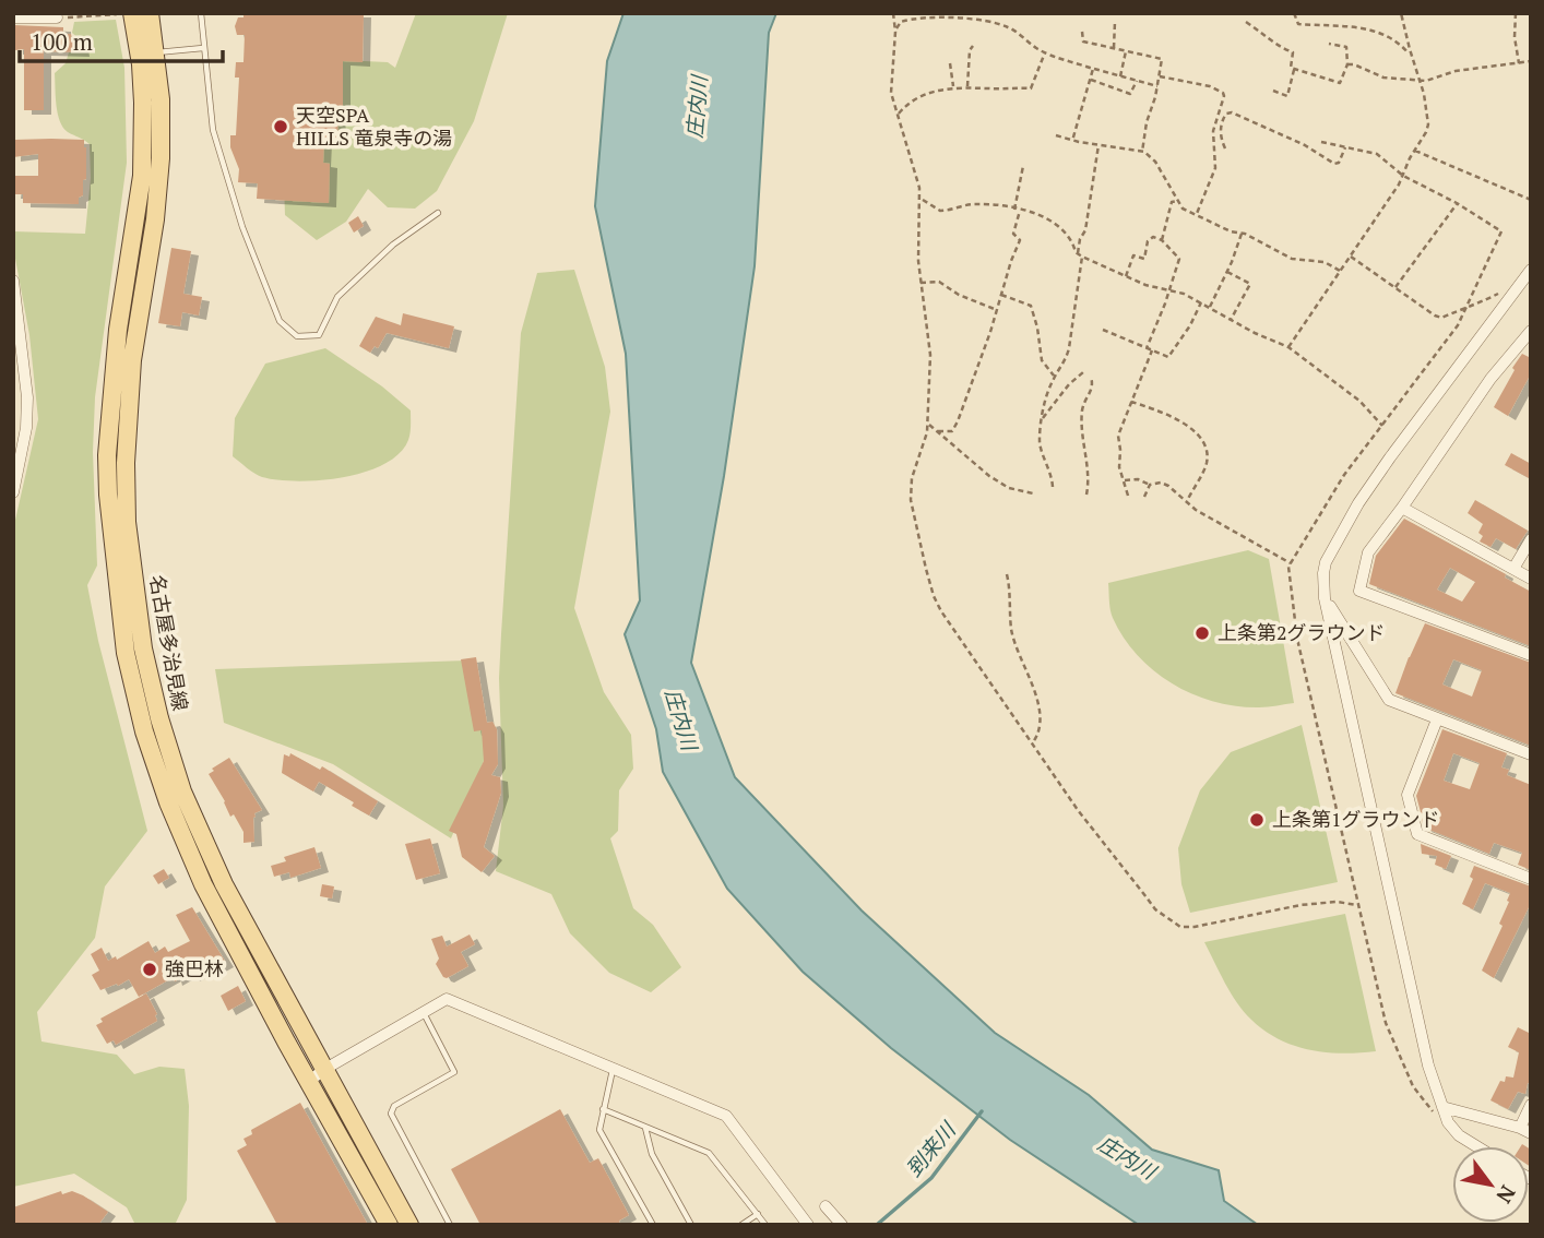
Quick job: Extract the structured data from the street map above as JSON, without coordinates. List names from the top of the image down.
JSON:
{
  "streets": {
    "main road": ["名古屋多治見線"]
  },
  "water": ["庄内川", "到来川"],
  "places": [
    "天空SPA HILLS 竜泉寺の湯",
    "上条第2グラウンド",
    "上条第1グラウンド",
    "強巴林"
  ],
  "scale_bar": "100 m",
  "north": "bottom right"
}
